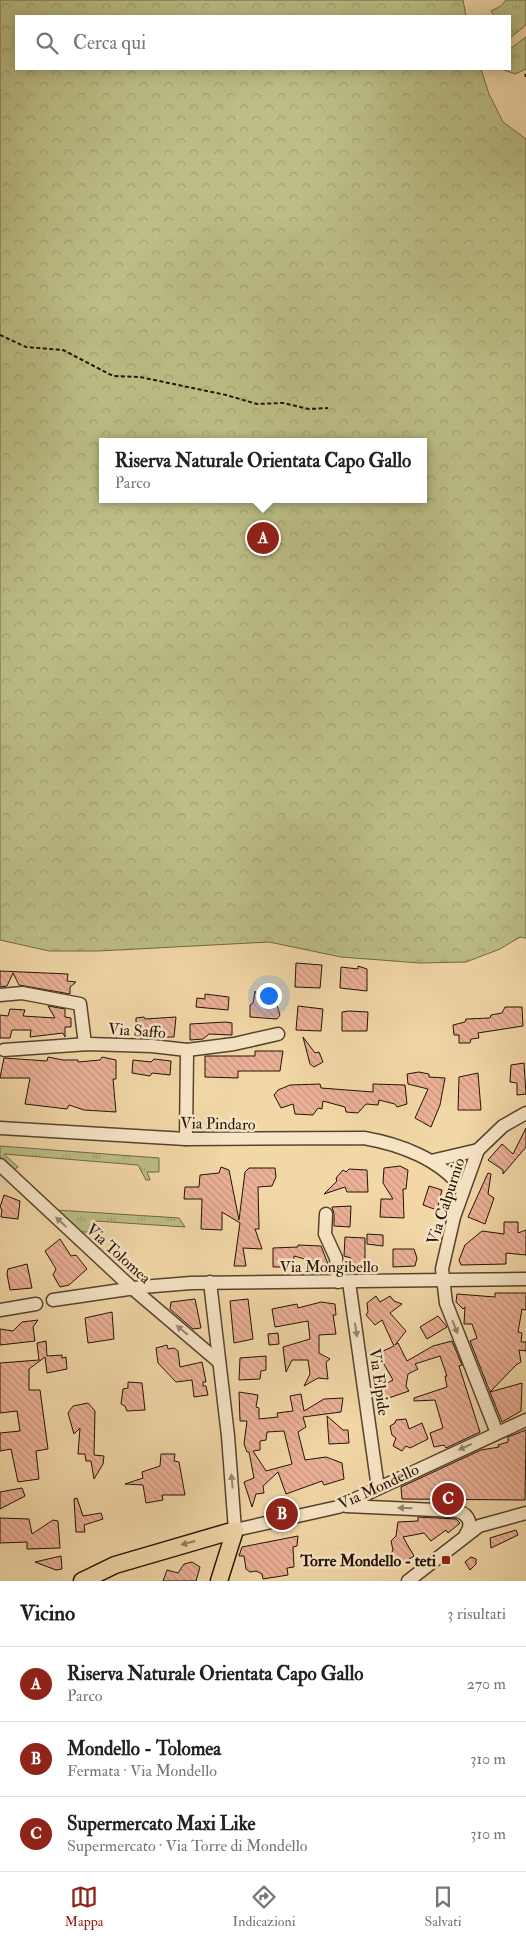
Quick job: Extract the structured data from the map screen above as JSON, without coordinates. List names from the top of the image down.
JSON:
{
  "streets": {
    "main road": ["Via Mondello"],
    "street": [
      "Via Saffo",
      "Via Pindaro",
      "Via Calpurnio",
      "Via Tolomea",
      "Via Mongibello",
      "Via Elpide"
    ]
  },
  "crossings": [
    ["Via Saffo", "Via Pindaro"],
    ["Via Pindaro", "Via Calpurnio"],
    ["Via Calpurnio", "Via Mongibello"],
    ["Via Calpurnio", "Via Mondello"],
    ["Via Tolomea", "Via Mongibello"],
    ["Via Mongibello", "Via Elpide"],
    ["Via Elpide", "Via Mondello"]
  ],
  "one_way": ["Via Calpurnio", "Via Tolomea", "Via Elpide"],
  "places": {
    "transit": ["Torre Mondello - teti"]
  },
  "page": {
    "search": "Cerca qui",
    "popup": ["Riserva Naturale Orientata Capo Gallo", "Parco"],
    "pins": ["A", "C", "B"],
    "heading": ["Vicino", "3 risultati"],
    "list": [
      {
        "mark": "A",
        "name": "Riserva Naturale Orientata Capo Gallo",
        "note": "Parco",
        "value": "270 m"
      },
      {
        "mark": "B",
        "name": "Mondello - Tolomea",
        "note": "Fermata · Via Mondello",
        "value": "310 m"
      },
      {
        "mark": "C",
        "name": "Supermercato Maxi Like",
        "note": "Supermercato · Via Torre di Mondello",
        "value": "310 m"
      }
    ],
    "nav": ["Mappa", "Indicazioni", "Salvati"]
  }
}
